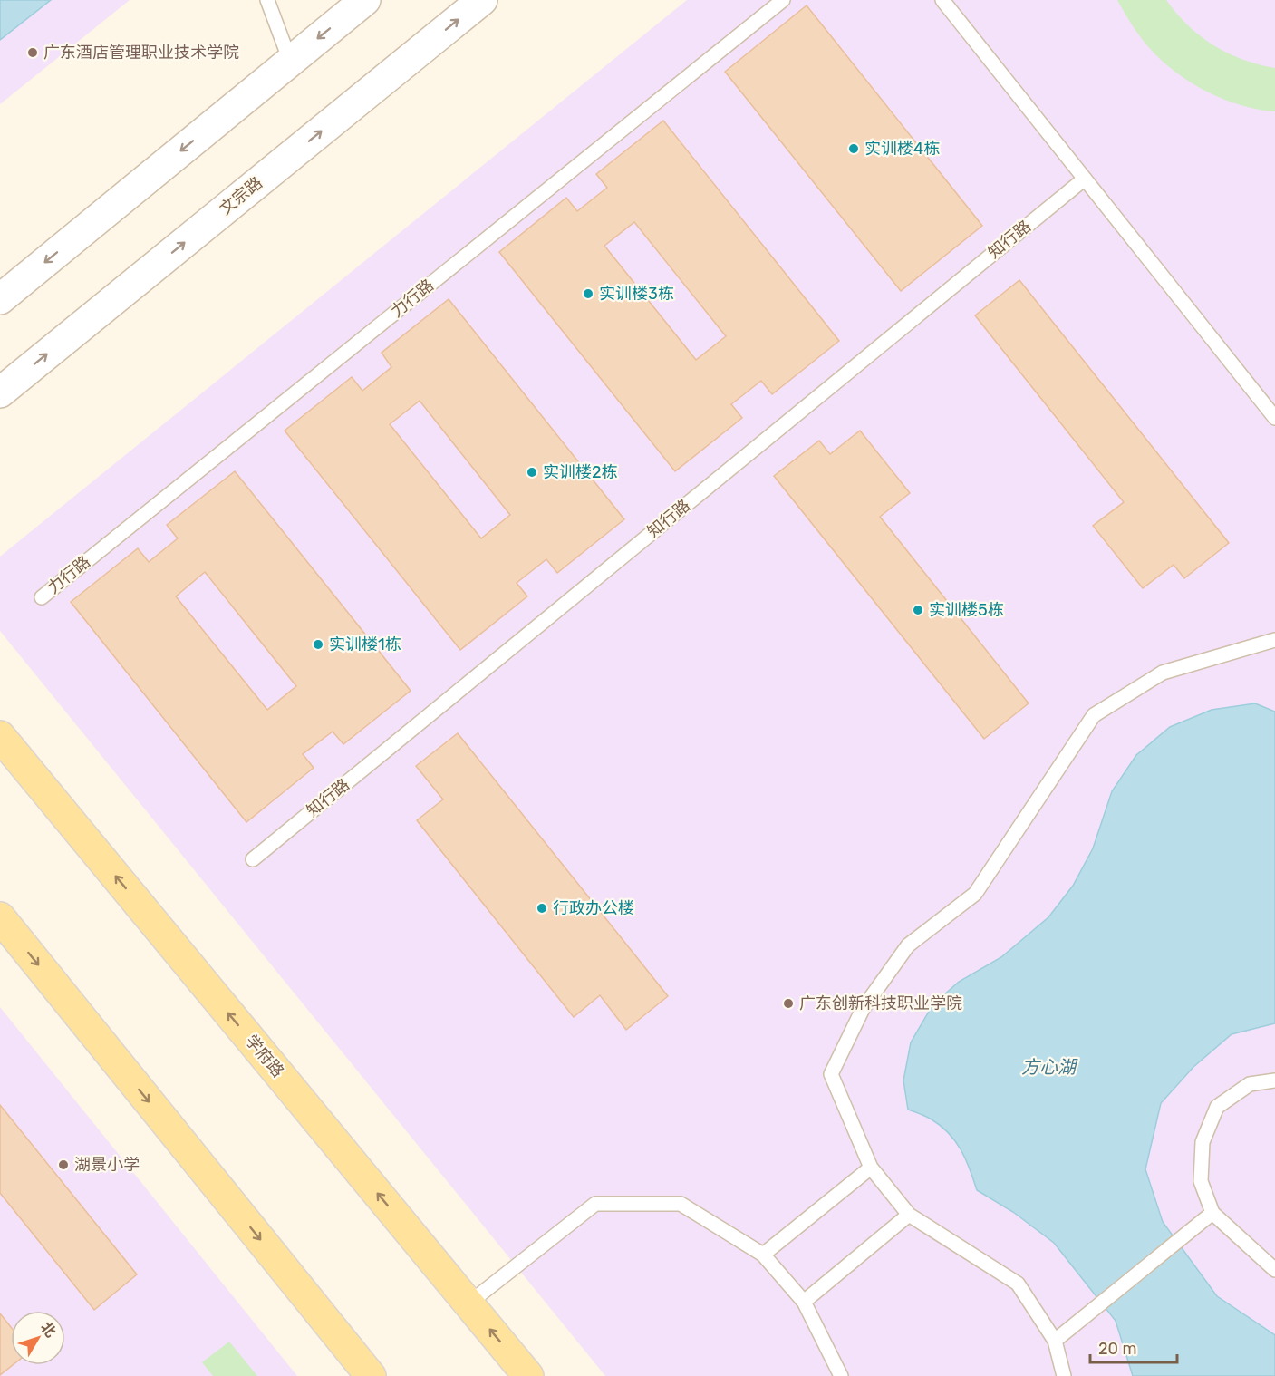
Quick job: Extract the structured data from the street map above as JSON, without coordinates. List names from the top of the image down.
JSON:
{
  "streets": {
    "main road": ["学府路"],
    "street": ["文宗路"],
    "lane": ["知行路", "力行路"]
  },
  "water": ["方心湖"],
  "places": [
    "广东酒店管理职业技术学院",
    "实训楼4栋",
    "实训楼3栋",
    "实训楼2栋",
    "实训楼5栋",
    "实训楼1栋",
    "行政办公楼",
    "广东创新科技职业学院",
    "湖景小学"
  ],
  "scale_bar": "20 m",
  "north": "top right"
}
